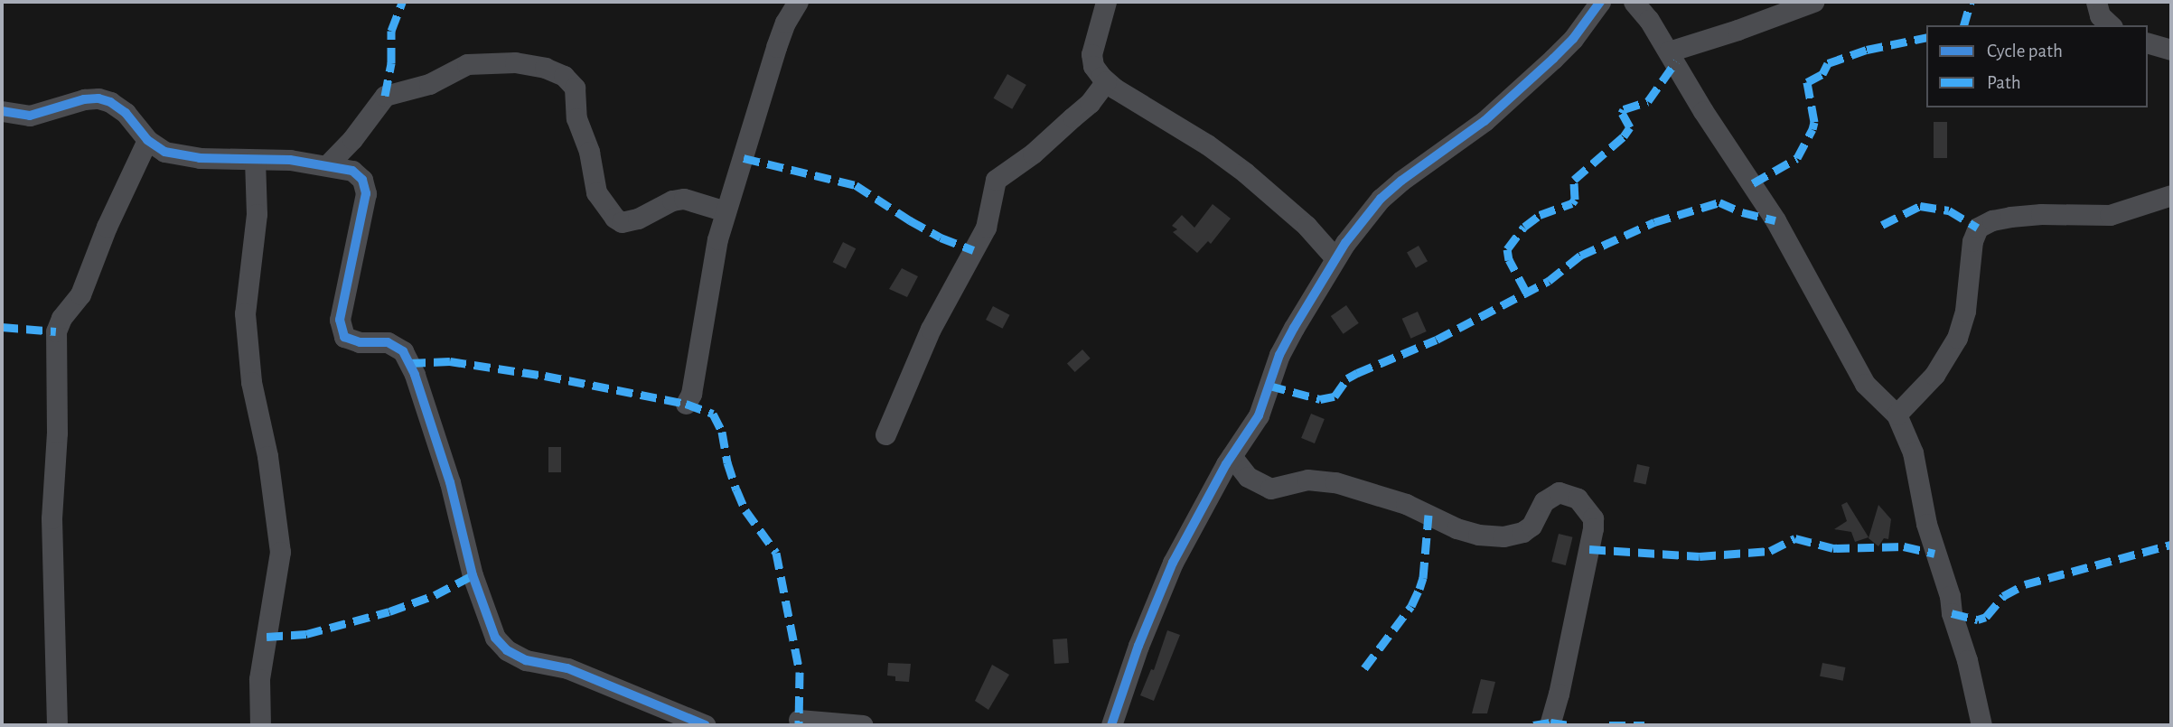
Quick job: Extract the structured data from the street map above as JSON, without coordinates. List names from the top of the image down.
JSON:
{
  "legend": ["Cycle path", "Path"]
}
